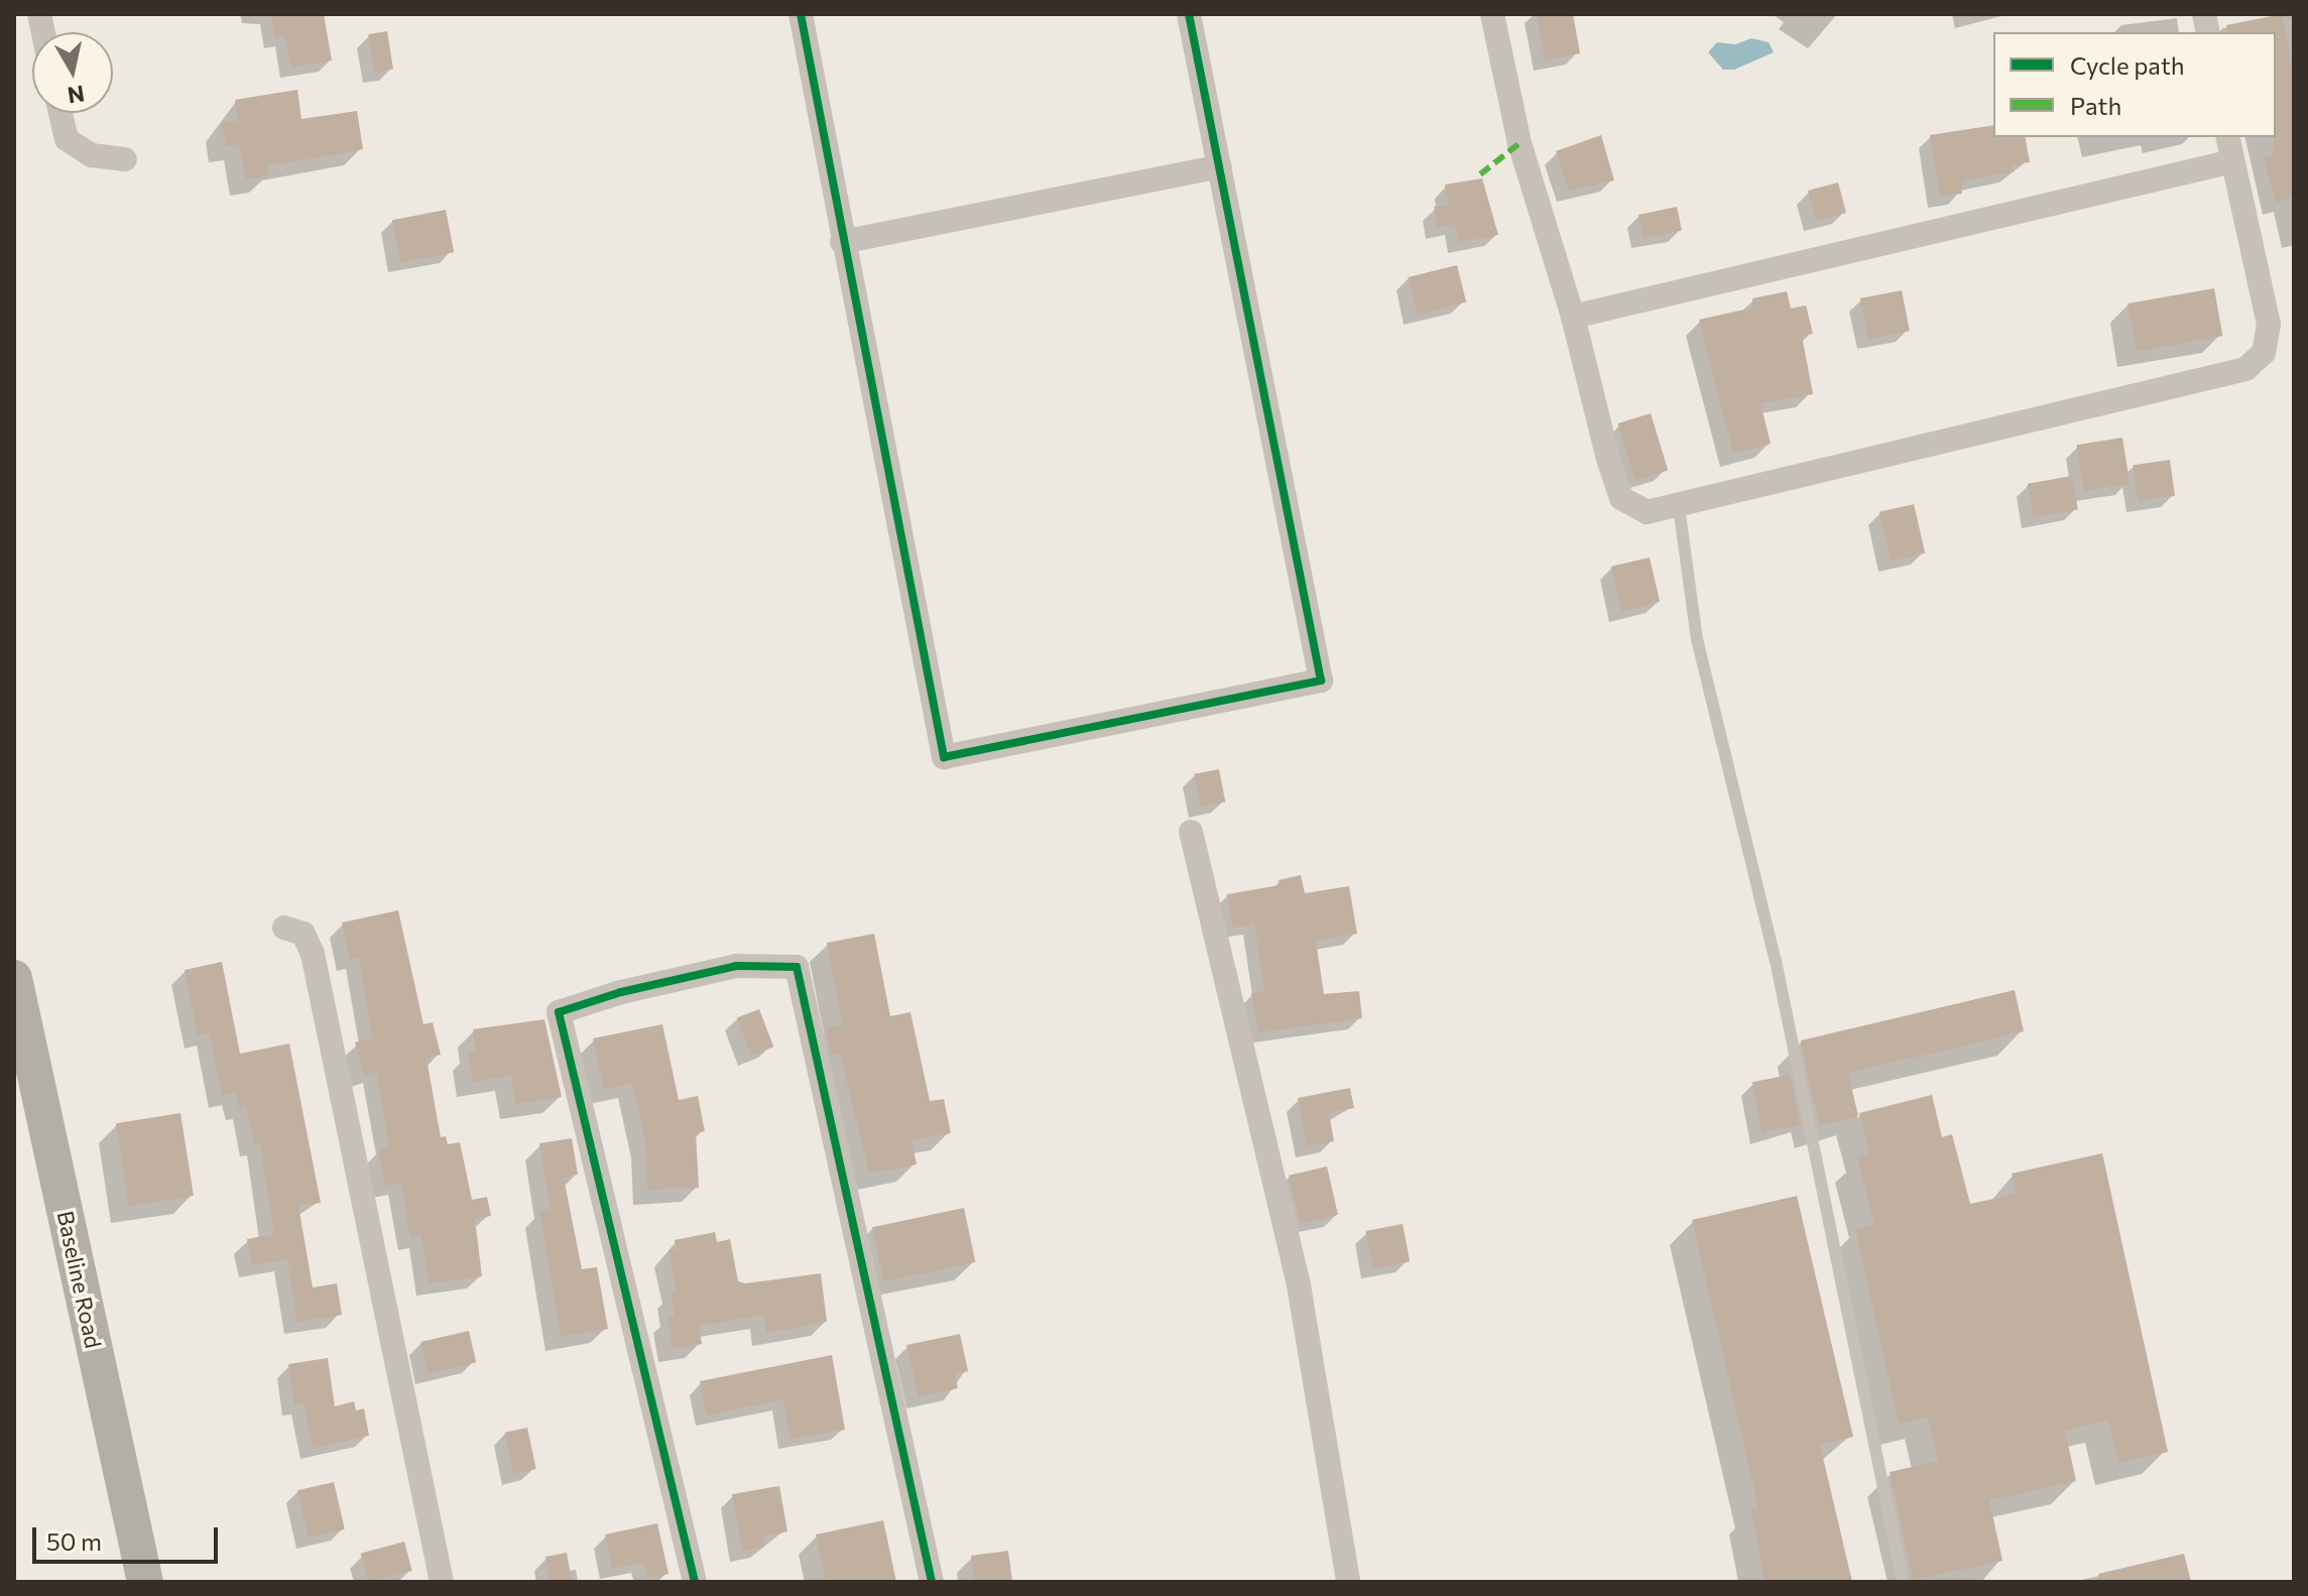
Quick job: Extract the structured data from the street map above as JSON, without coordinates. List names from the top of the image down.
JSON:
{
  "streets": {
    "main road": ["Baseline Road"]
  },
  "legend": ["Cycle path", "Path"],
  "scale_bar": "50 m",
  "north": "bottom"
}
